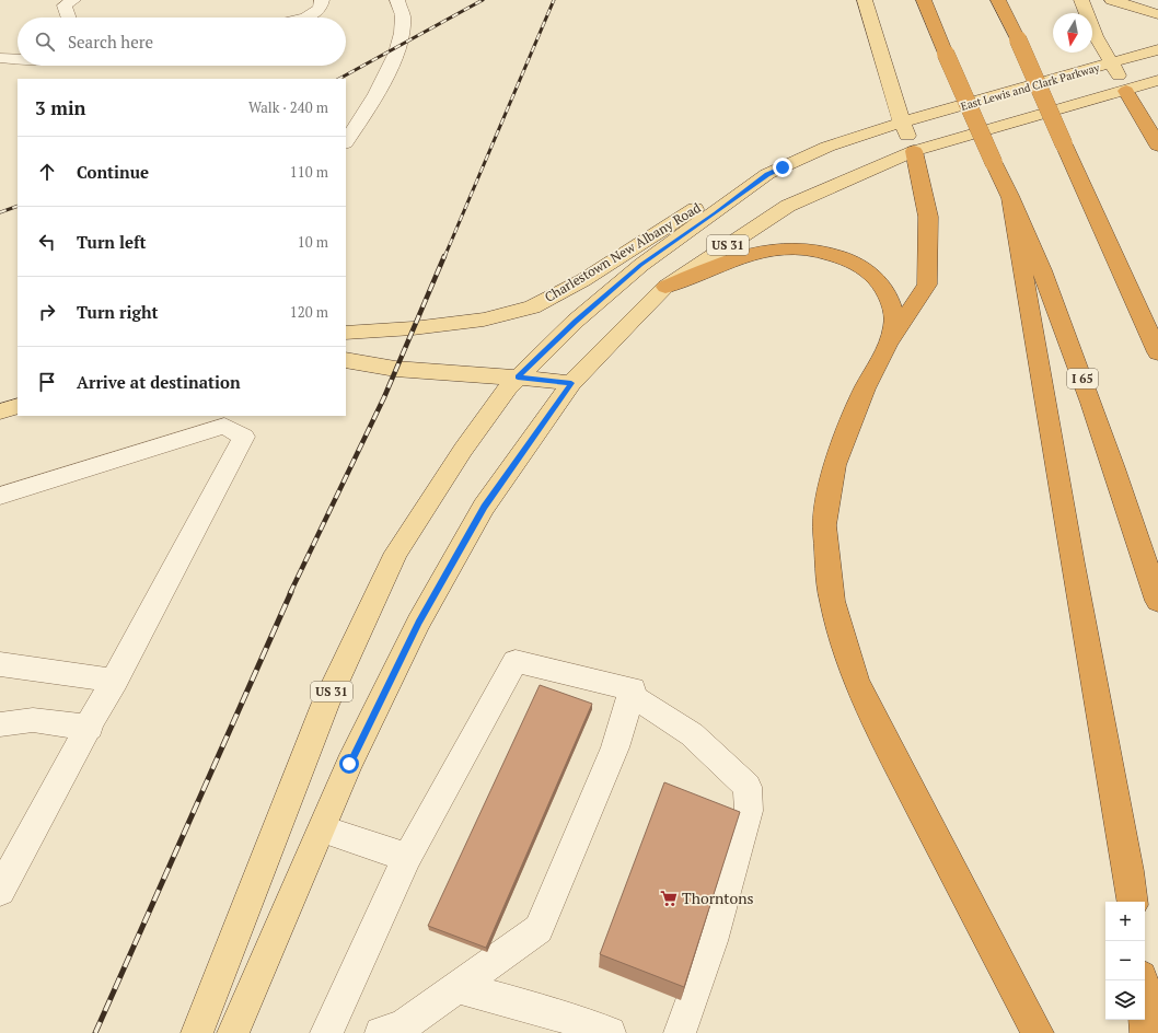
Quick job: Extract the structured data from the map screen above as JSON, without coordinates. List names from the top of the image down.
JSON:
{
  "streets": {
    "highway": ["I 65"],
    "main road": ["East Lewis and Clark Parkway", "US 31", "Charlestown New Albany Road"]
  },
  "crossings": [
    ["East Lewis and Clark Parkway", "US 31"],
    ["US 31", "Charlestown New Albany Road"]
  ],
  "places": {
    "supermarket": ["Thorntons"]
  },
  "north": "bottom",
  "page": {
    "search": "Search here",
    "heading": ["3 min", "Walk · 240 m"],
    "list": [
      ["Continue", "110 m"],
      ["Turn left", "10 m"],
      ["Turn right", "120 m"],
      "Arrive at destination"
    ],
    "map_buttons": ["+", "−"]
  }
}
